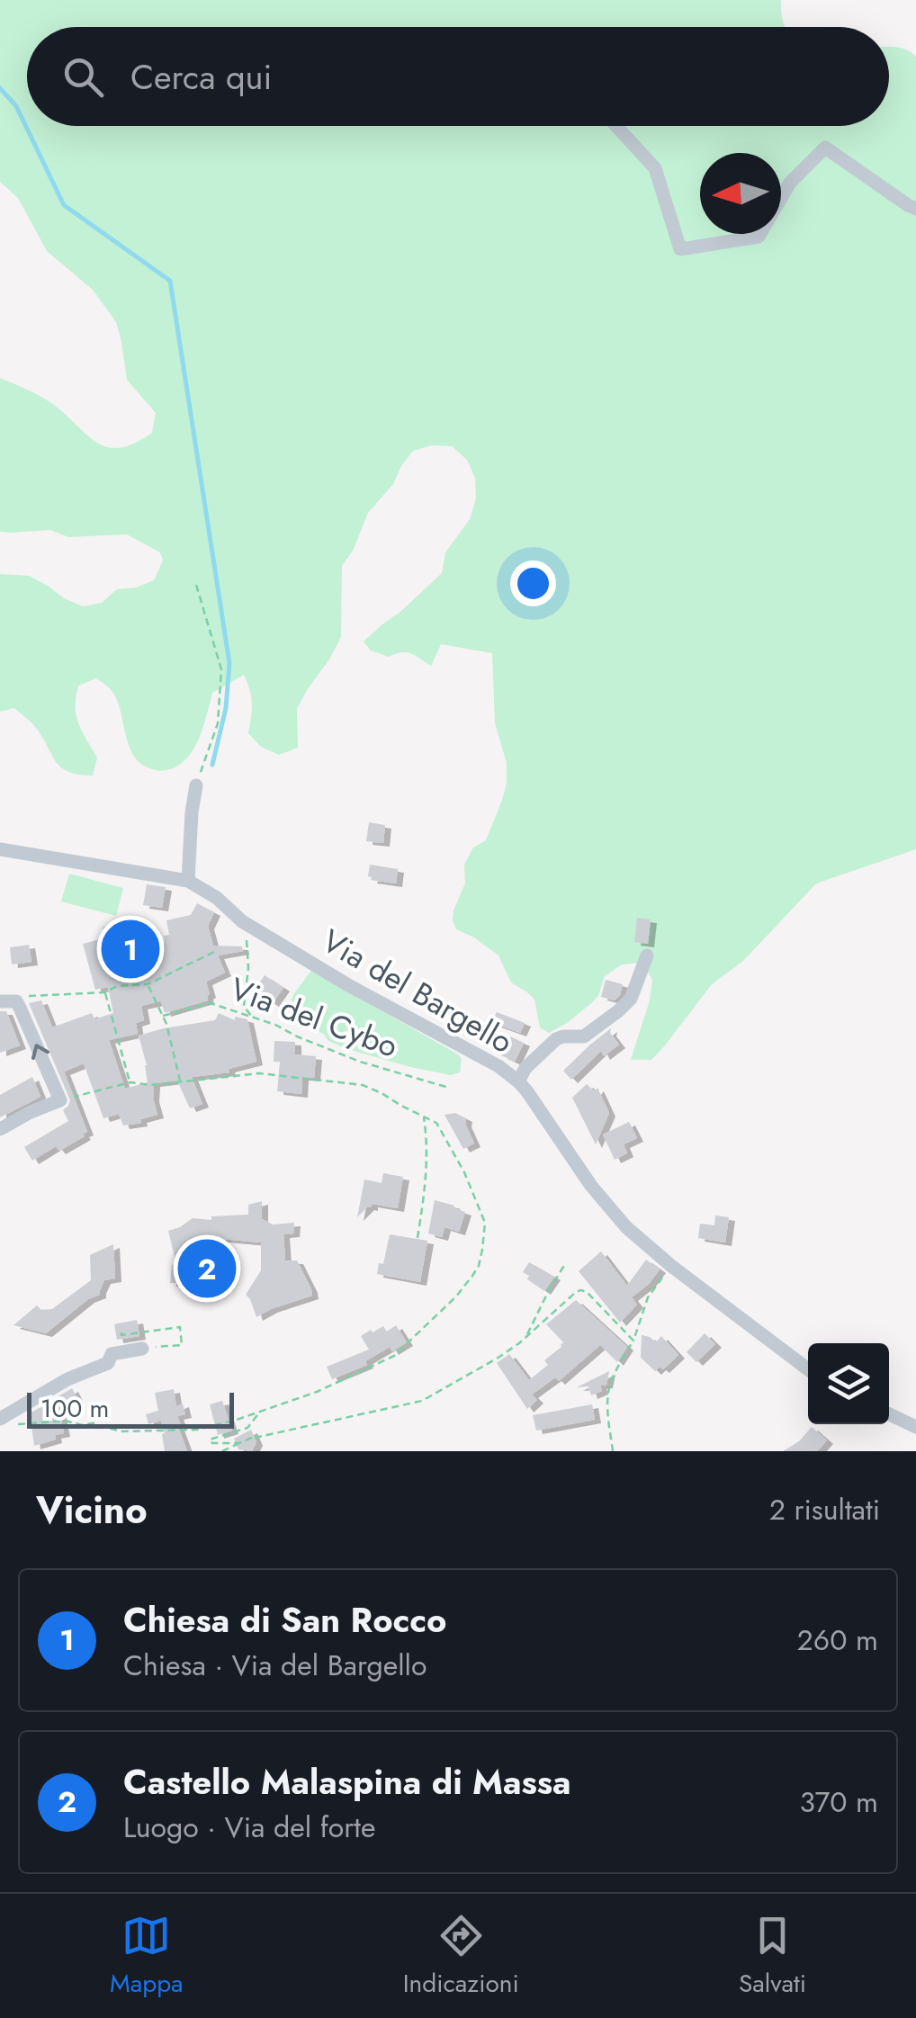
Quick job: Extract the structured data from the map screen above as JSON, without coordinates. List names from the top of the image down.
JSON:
{
  "streets": {
    "street": ["Via del Bargello"],
    "path": ["Via del Cybo"]
  },
  "scale_bar": "100 m",
  "north": "left",
  "page": {
    "search": "Cerca qui",
    "pins": ["1", "2"],
    "scale": "100 m",
    "heading": ["Vicino", "2 risultati"],
    "list": [
      {
        "mark": "1",
        "name": "Chiesa di San Rocco",
        "note": "Chiesa · Via del Bargello",
        "value": "260 m"
      },
      {
        "mark": "2",
        "name": "Castello Malaspina di Massa",
        "note": "Luogo · Via del forte",
        "value": "370 m"
      }
    ],
    "nav": ["Mappa", "Indicazioni", "Salvati"]
  }
}
